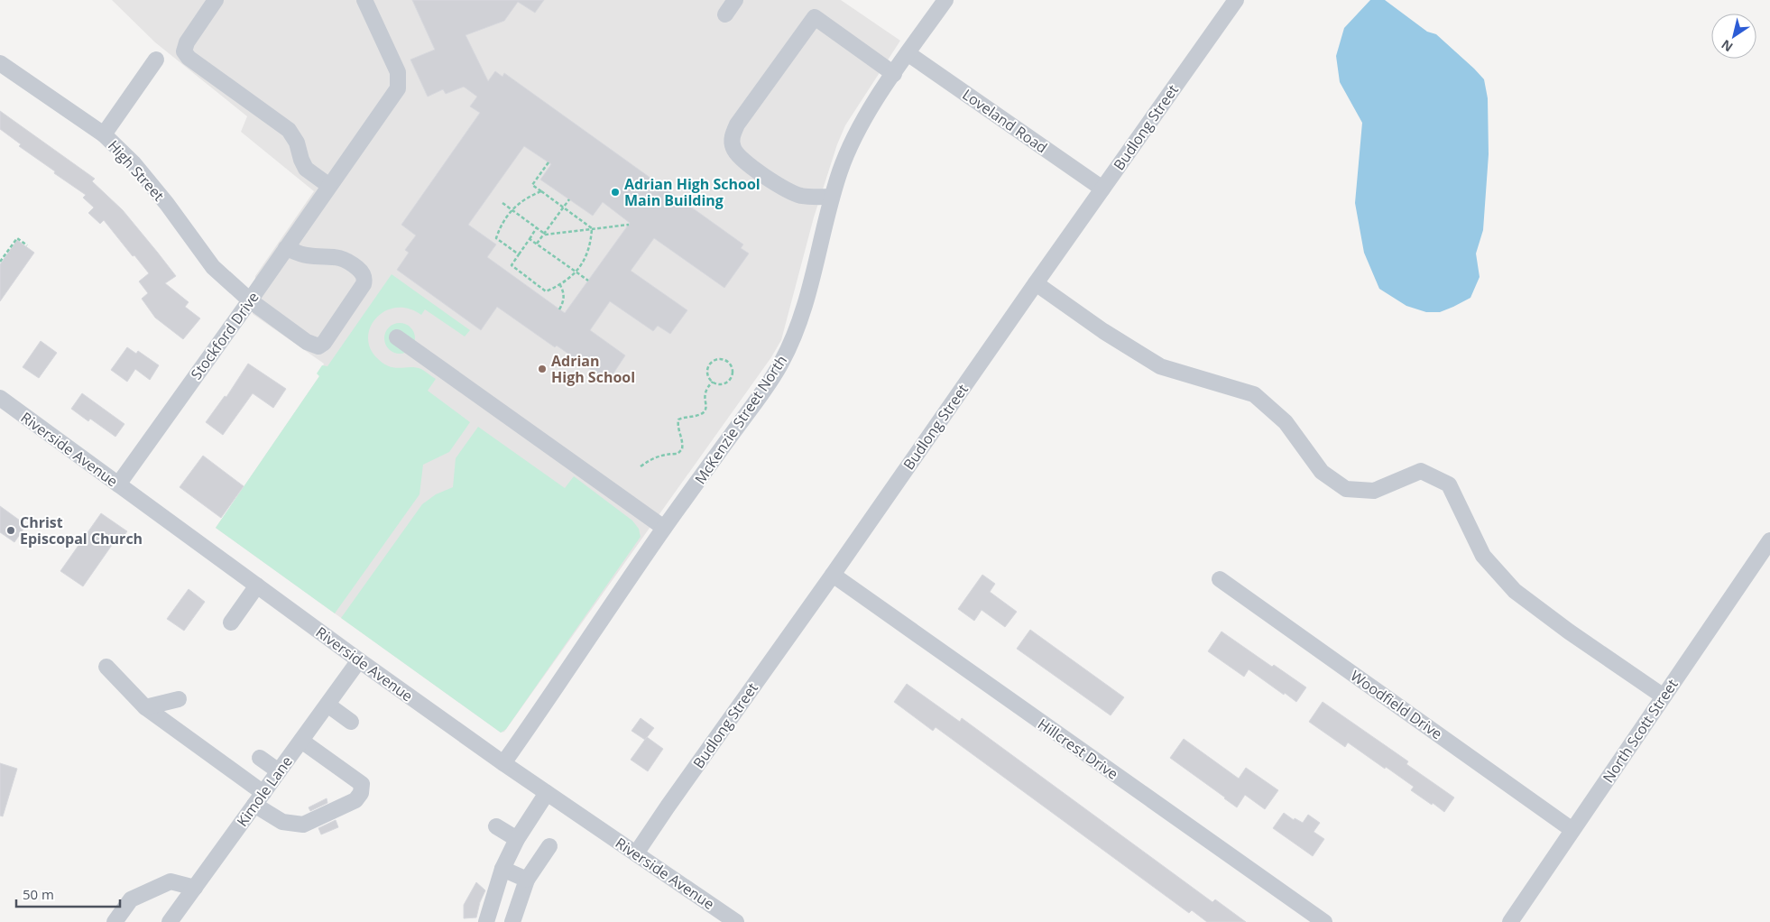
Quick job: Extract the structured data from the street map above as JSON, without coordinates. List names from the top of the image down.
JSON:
{
  "streets": {
    "street": [
      "Loveland Road",
      "Budlong Street",
      "High Street",
      "Stockford Drive",
      "McKenzie Street North",
      "Riverside Avenue",
      "Woodfield Drive",
      "North Scott Street",
      "Hillcrest Drive",
      "Kimole Lane"
    ]
  },
  "crossings": [
    ["Loveland Road", "Budlong Street"],
    ["Loveland Road", "McKenzie Street North"],
    ["Budlong Street", "Riverside Avenue"],
    ["Budlong Street", "Hillcrest Drive"],
    ["High Street", "Stockford Drive"],
    ["Stockford Drive", "Riverside Avenue"],
    ["McKenzie Street North", "Riverside Avenue"],
    ["Riverside Avenue", "Kimole Lane"],
    ["Woodfield Drive", "North Scott Street"]
  ],
  "places": ["Adrian High School Main Building", "Adrian High School", "Christ Episcopal Church"],
  "scale_bar": "50 m",
  "north": "bottom left"
}
